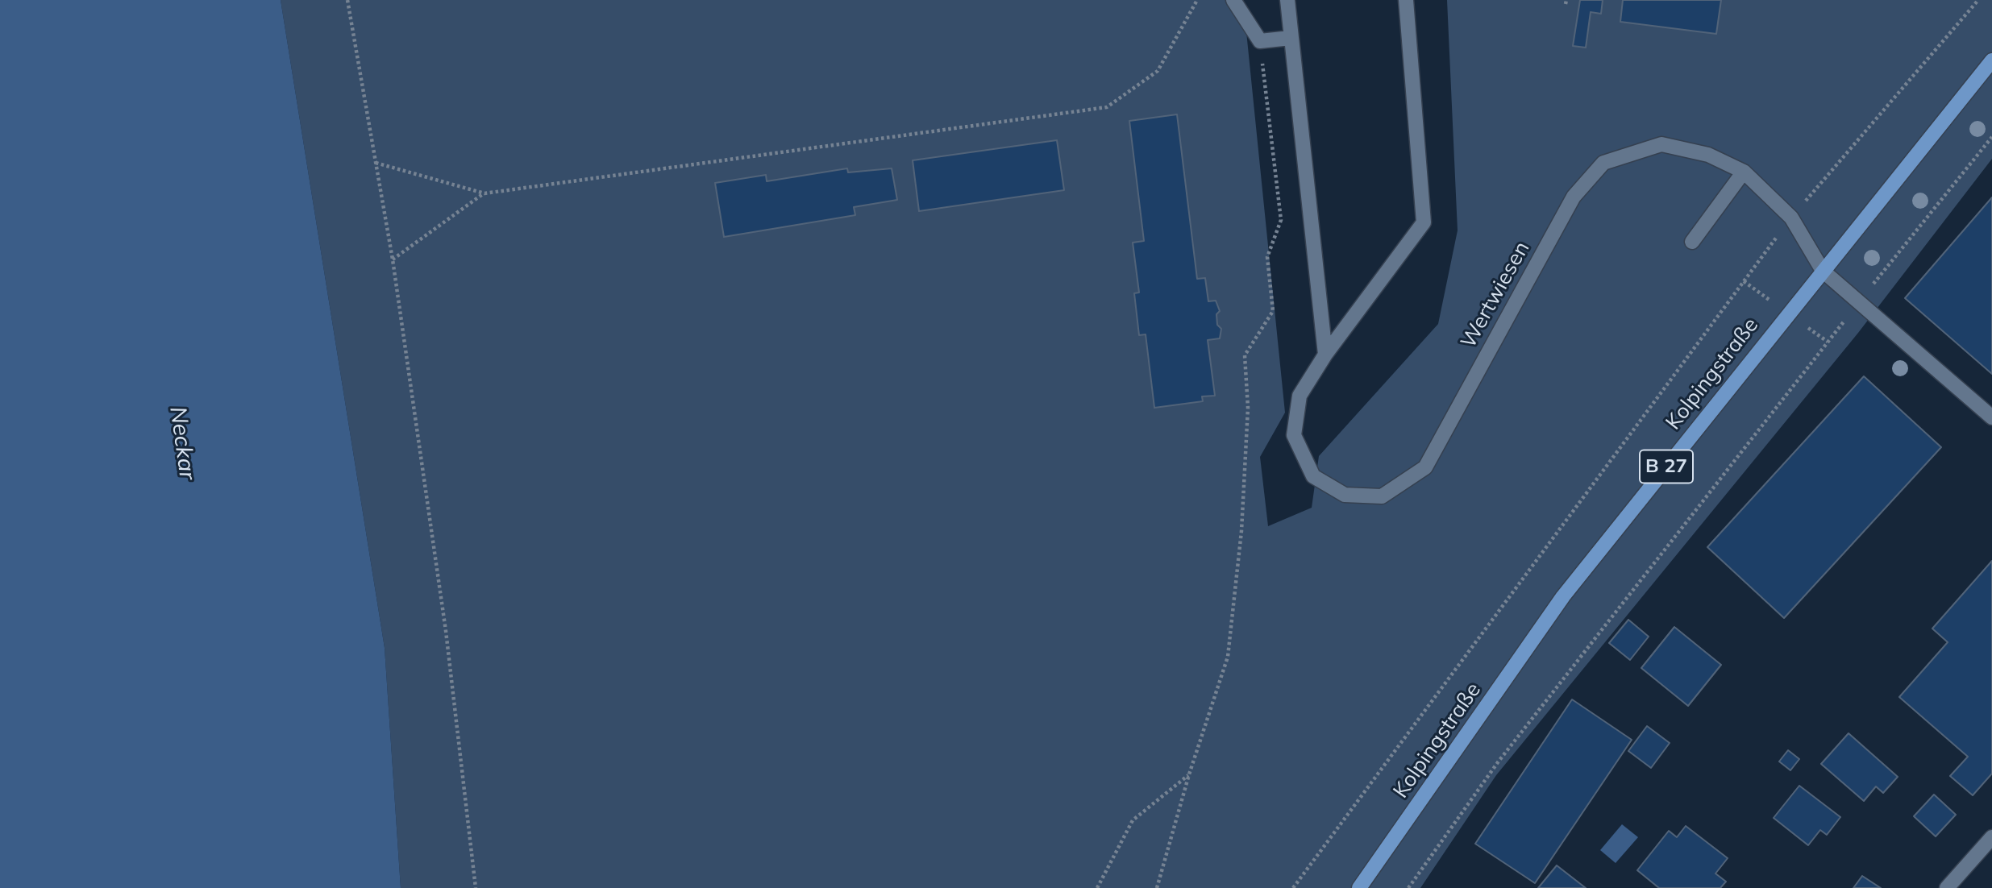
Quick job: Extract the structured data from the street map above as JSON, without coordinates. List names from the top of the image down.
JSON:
{
  "streets": {
    "main road": ["Kolpingstraße", "B 27"],
    "street": ["Wertwiesen"]
  },
  "crossings": [
    ["Wertwiesen", "Kolpingstraße"]
  ],
  "water": ["Neckar"]
}
